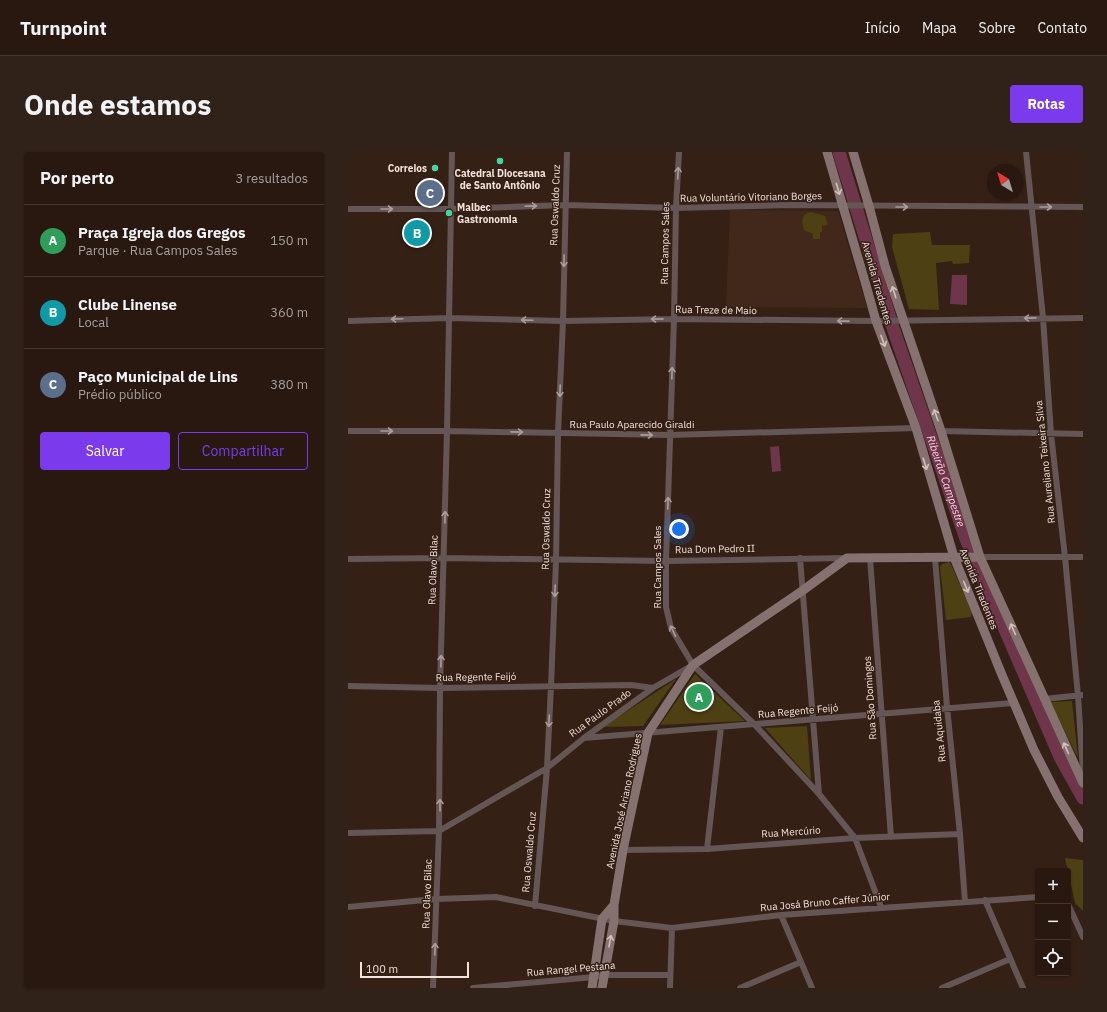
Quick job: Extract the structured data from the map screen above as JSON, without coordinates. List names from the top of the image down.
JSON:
{
  "streets": {
    "main road": [
      "Avenida Tiradentes",
      "Rua Dom Pedro II",
      "Rua Paulo Prado",
      "Avenida José Ariano Rodrigues"
    ],
    "street": [
      "Rua Voluntário Vitoriano Borges",
      "Rua Oswaldo Cruz",
      "Rua Campos Sales",
      "Rua Treze de Maio",
      "Rua Paulo Aparecido Giraldi",
      "Rua Aureliano Teixeira Silva",
      "Rua Olavo Bilac",
      "Rua Regente Feijó",
      "Rua São Domingos",
      "Rua Aquidaba",
      "Rua Mercúrio",
      "Rua Josá Bruno Caffer Júnior",
      "Rua Rangel Pestana"
    ]
  },
  "crossings": [
    ["Rua Voluntário Vitoriano Borges", "Rua Oswaldo Cruz"],
    ["Rua Voluntário Vitoriano Borges", "Rua Campos Sales"],
    ["Rua Voluntário Vitoriano Borges", "Avenida Tiradentes"],
    ["Rua Voluntário Vitoriano Borges", "Rua Aureliano Teixeira Silva"],
    ["Rua Voluntário Vitoriano Borges", "Rua Olavo Bilac"],
    ["Rua Oswaldo Cruz", "Rua Treze de Maio"],
    ["Rua Oswaldo Cruz", "Rua Paulo Aparecido Giraldi"],
    ["Rua Oswaldo Cruz", "Rua Dom Pedro II"],
    ["Rua Oswaldo Cruz", "Rua Regente Feijó"],
    ["Rua Oswaldo Cruz", "Rua Paulo Prado"],
    ["Rua Oswaldo Cruz", "Rua Josá Bruno Caffer Júnior"],
    ["Rua Campos Sales", "Rua Treze de Maio"],
    ["Rua Campos Sales", "Rua Paulo Aparecido Giraldi"],
    ["Rua Campos Sales", "Rua Dom Pedro II"],
    ["Rua Campos Sales", "Rua Regente Feijó"],
    ["Rua Campos Sales", "Rua Paulo Prado"],
    ["Rua Campos Sales", "Avenida José Ariano Rodrigues"],
    ["Rua Campos Sales", "Rua Mercúrio"],
    ["Rua Campos Sales", "Rua Josá Bruno Caffer Júnior"],
    ["Avenida Tiradentes", "Rua Treze de Maio"],
    ["Avenida Tiradentes", "Rua Paulo Aparecido Giraldi"],
    ["Avenida Tiradentes", "Rua Dom Pedro II"],
    ["Avenida Tiradentes", "Rua Regente Feijó"],
    ["Rua Treze de Maio", "Rua Aureliano Teixeira Silva"],
    ["Rua Treze de Maio", "Rua Olavo Bilac"],
    ["Rua Paulo Aparecido Giraldi", "Rua Olavo Bilac"],
    ["Rua Aureliano Teixeira Silva", "Rua Dom Pedro II"],
    ["Rua Dom Pedro II", "Rua Olavo Bilac"],
    ["Rua Dom Pedro II", "Rua São Domingos"],
    ["Rua Dom Pedro II", "Rua Paulo Prado"],
    ["Rua Dom Pedro II", "Rua Aquidaba"],
    ["Rua Olavo Bilac", "Rua Regente Feijó"],
    ["Rua Olavo Bilac", "Rua Paulo Prado"],
    ["Rua Olavo Bilac", "Rua Josá Bruno Caffer Júnior"],
    ["Rua Regente Feijó", "Rua São Domingos"],
    ["Rua Regente Feijó", "Rua Paulo Prado"],
    ["Rua Regente Feijó", "Rua Aquidaba"],
    ["Rua Regente Feijó", "Avenida José Ariano Rodrigues"],
    ["Rua São Domingos", "Rua Mercúrio"],
    ["Rua Paulo Prado", "Avenida José Ariano Rodrigues"],
    ["Rua Aquidaba", "Rua Mercúrio"],
    ["Rua Aquidaba", "Rua Josá Bruno Caffer Júnior"],
    ["Avenida José Ariano Rodrigues", "Rua Mercúrio"],
    ["Avenida José Ariano Rodrigues", "Rua Josá Bruno Caffer Júnior"],
    ["Avenida José Ariano Rodrigues", "Rua Rangel Pestana"]
  ],
  "one_way": [
    "Rua Voluntário Vitoriano Borges",
    "Rua Oswaldo Cruz",
    "Rua Campos Sales",
    "Rua Treze de Maio",
    "Rua Paulo Aparecido Giraldi",
    "Rua Olavo Bilac"
  ],
  "water": ["Ribeirão Campestre"],
  "places": ["Catedral Diocesana de Santo Antônio", "Correios", "Malbec Gastronomia"],
  "scale_bar": "100 m",
  "north": "top left",
  "page": {
    "header": "Turnpoint",
    "nav": [
      "Início",
      "Mapa",
      "Sobre",
      "Contato"
    ],
    "buttons": [
      "Rotas",
      ["Salvar", "Compartilhar"]
    ],
    "title": "Onde estamos",
    "heading": ["Por perto", "3 resultados"],
    "pins": ["C", "B", "A"],
    "list": [
      {
        "mark": "A",
        "name": "Praça Igreja dos Gregos",
        "note": "Parque · Rua Campos Sales",
        "value": "150 m"
      },
      {
        "mark": "B",
        "name": "Clube Linense",
        "note": "Local",
        "value": "360 m"
      },
      {
        "mark": "C",
        "name": "Paço Municipal de Lins",
        "note": "Prédio público",
        "value": "380 m"
      }
    ],
    "map_buttons": ["+", "−"],
    "scale": "100 m"
  }
}
